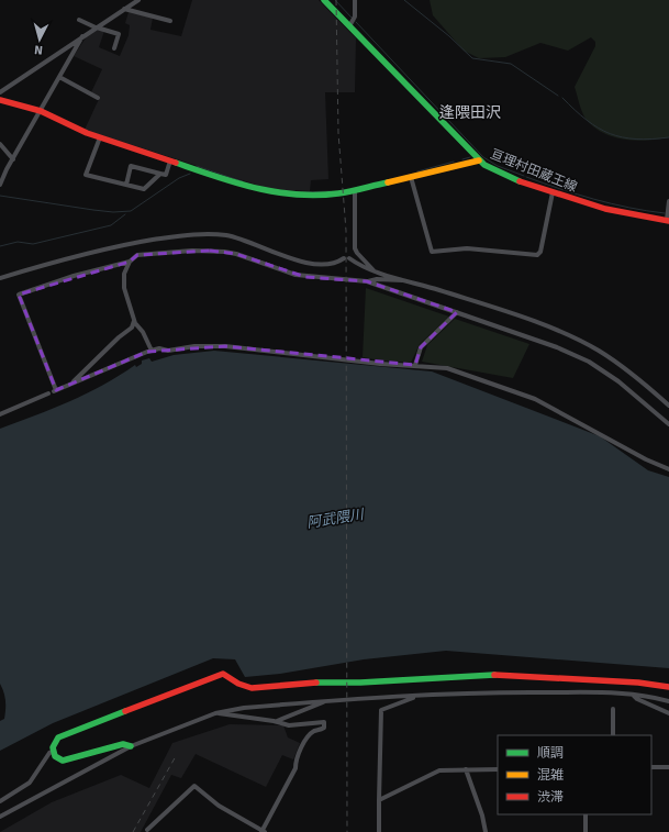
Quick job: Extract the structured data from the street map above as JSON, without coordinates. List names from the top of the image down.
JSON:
{
  "streets": {
    "street": ["亘理村田蔵王線"]
  },
  "districts": ["逢隈田沢"],
  "water": ["阿武隈川"],
  "legend": ["順調", "混雑", "渋滞"],
  "north": "bottom"
}
